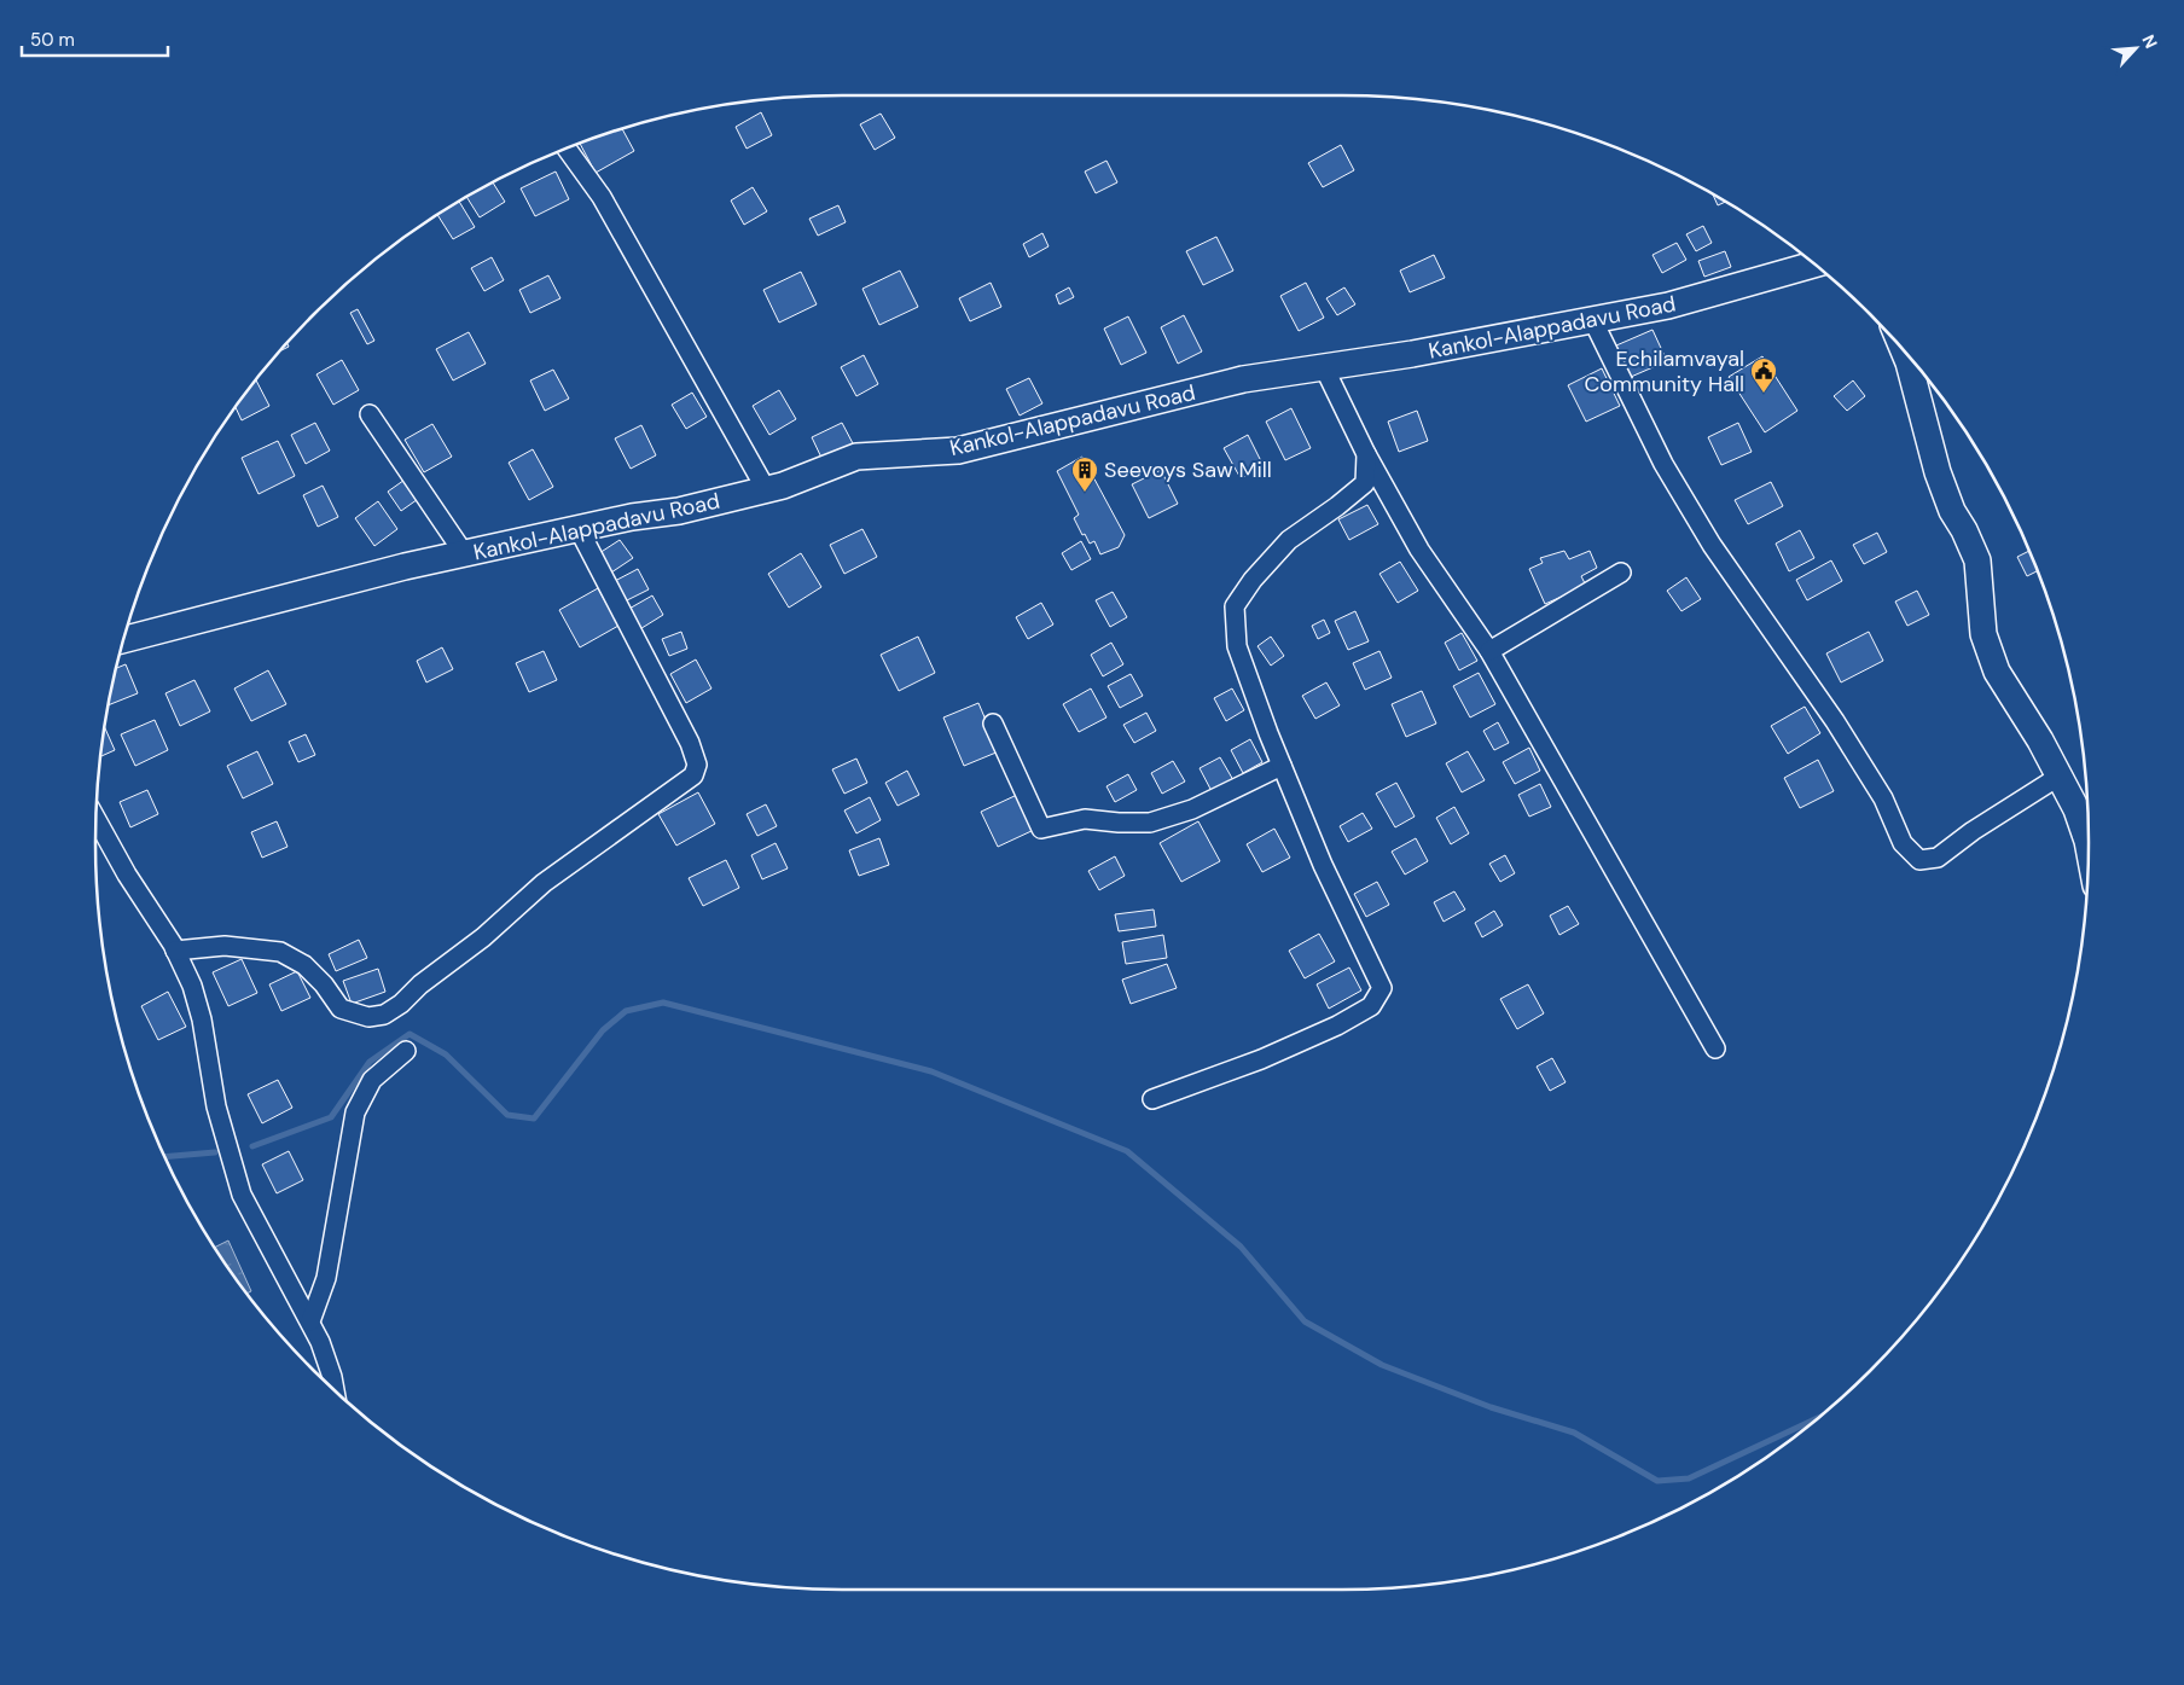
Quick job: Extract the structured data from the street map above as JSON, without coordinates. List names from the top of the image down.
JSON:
{
  "streets": {
    "main road": ["Kankol-Alappadavu Road"]
  },
  "places": {
    "public building": ["Echilamvayal Community Hall"],
    "building": ["Seevoys Saw Mill"]
  },
  "scale_bar": "50 m",
  "north": "top right"
}
